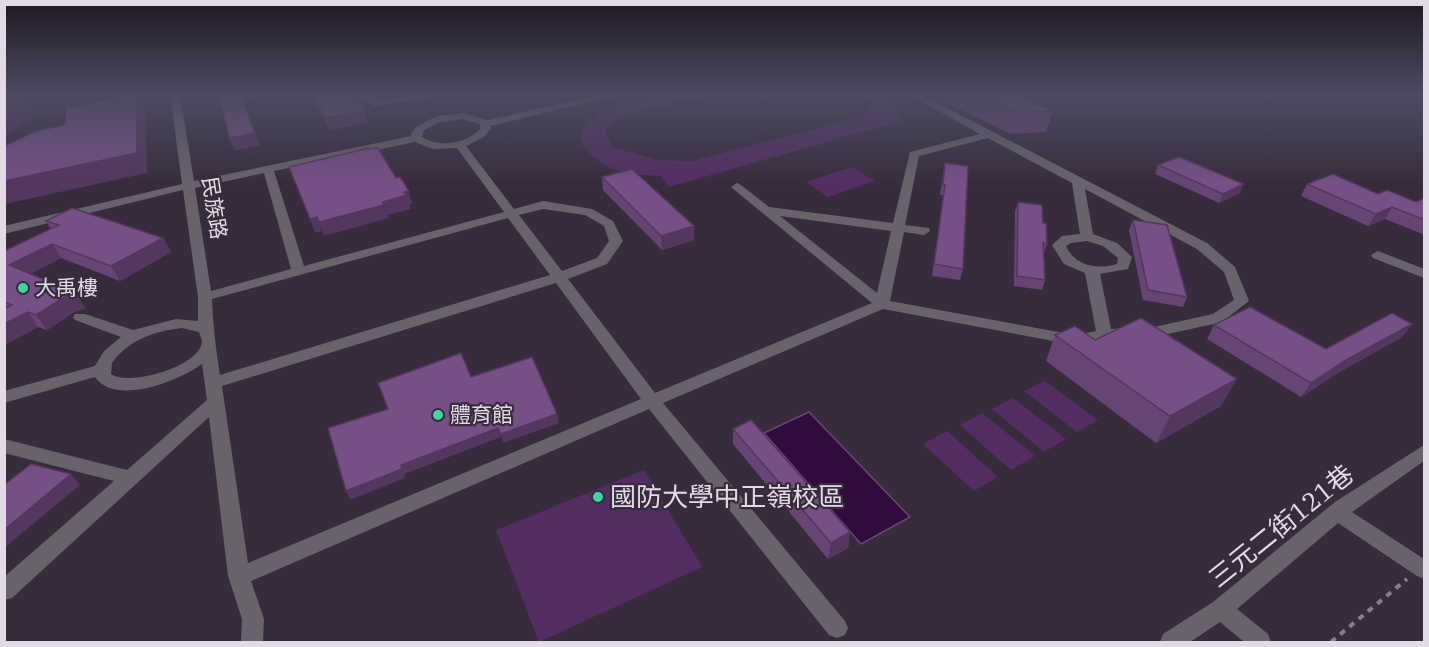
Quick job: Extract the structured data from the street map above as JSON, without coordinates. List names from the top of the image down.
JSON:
{
  "streets": {
    "street": ["民族路", "三元二街121巷"]
  },
  "places": ["大禹樓", "體育館", "國防大學中正嶺校區"]
}
